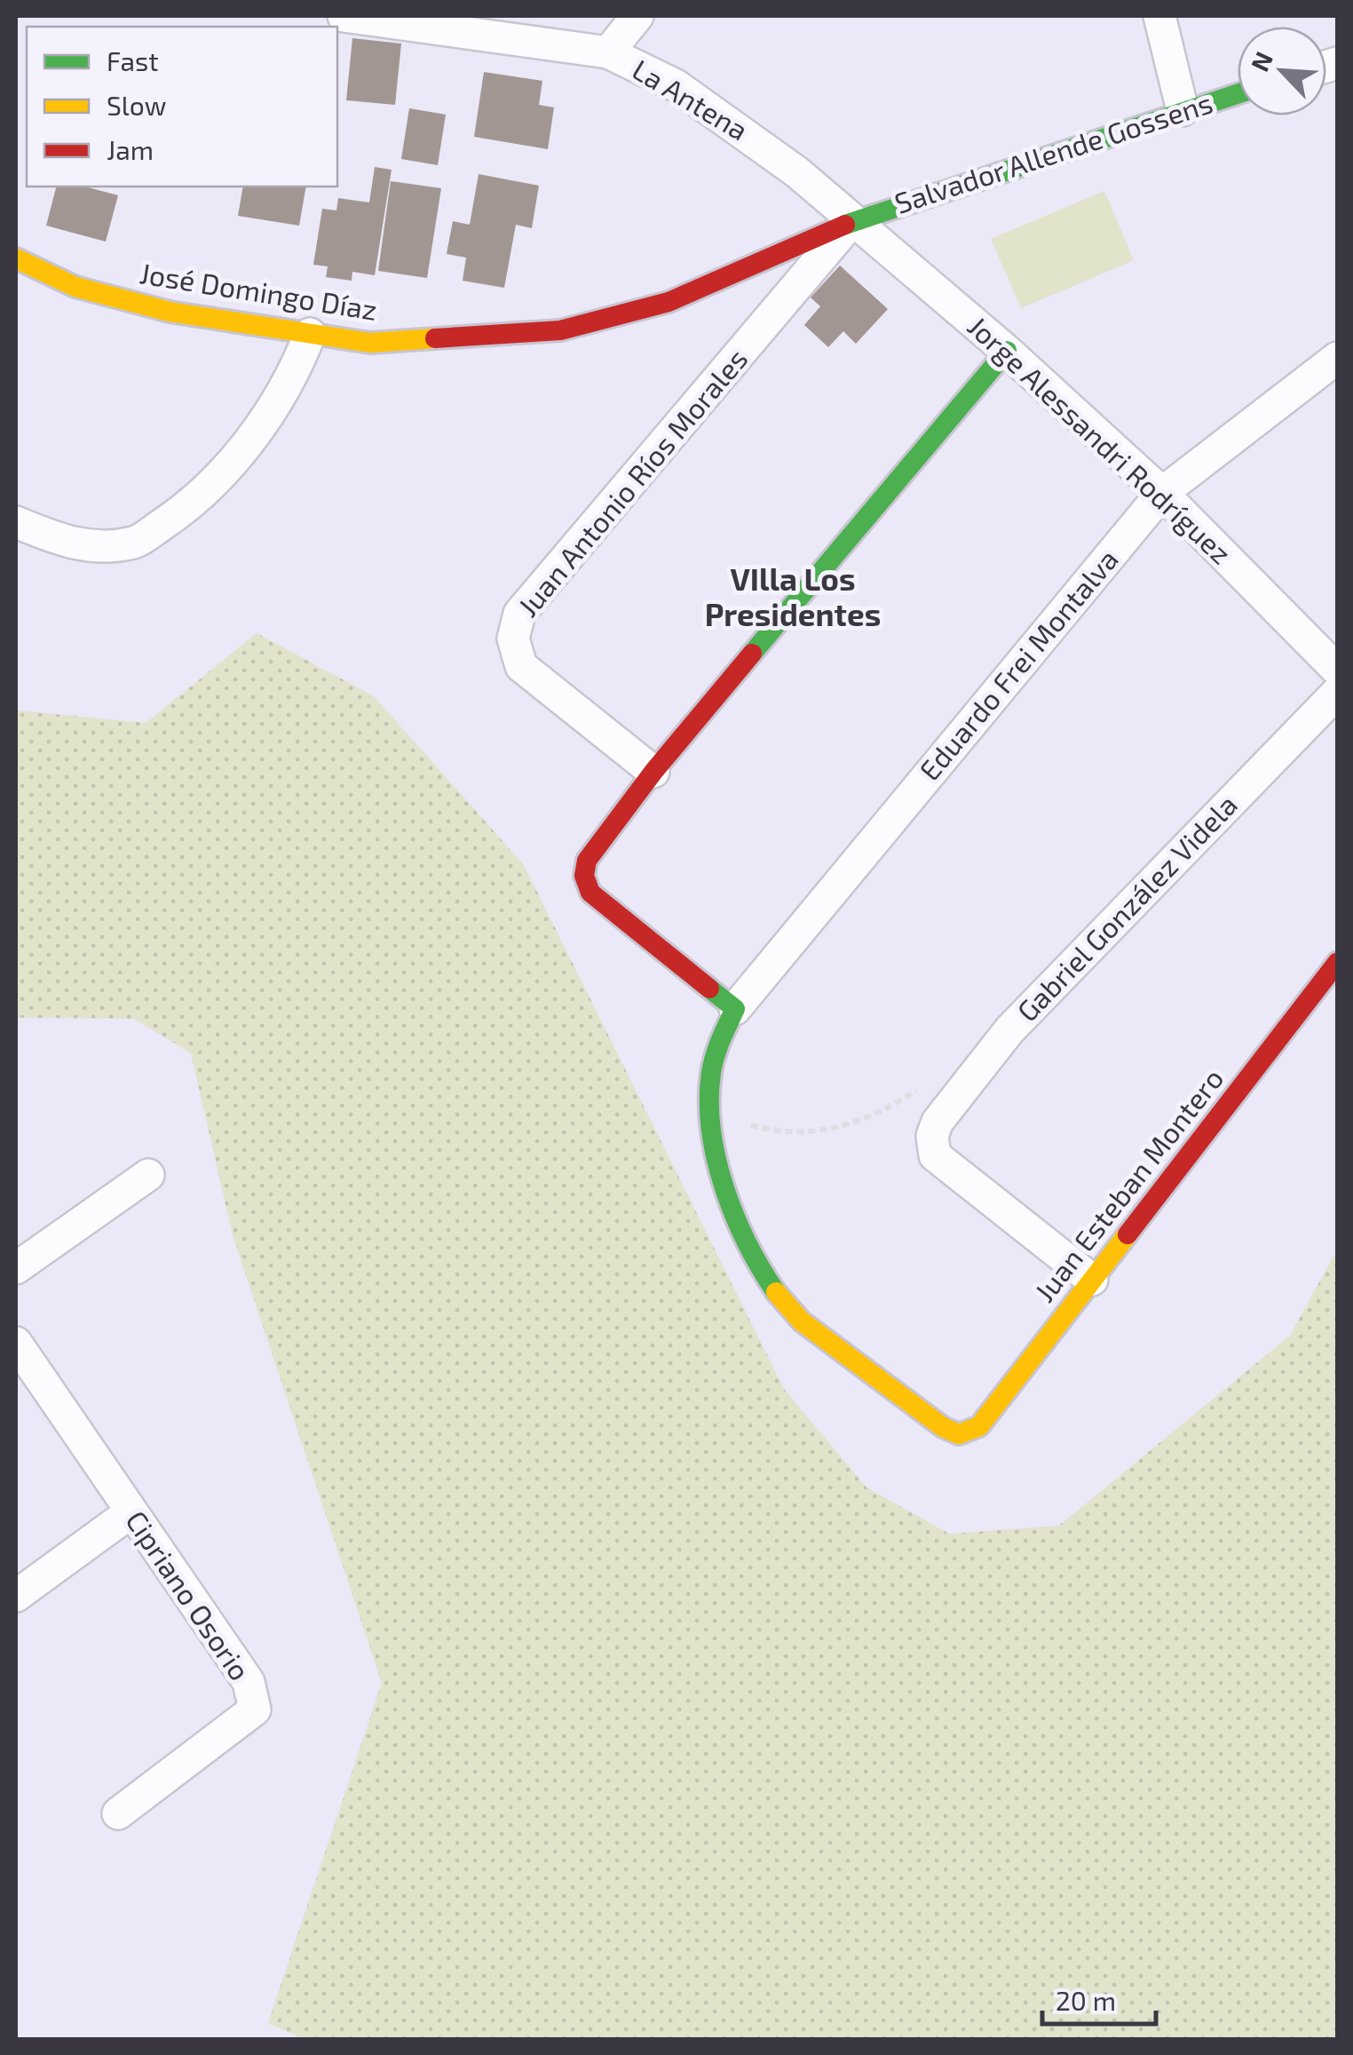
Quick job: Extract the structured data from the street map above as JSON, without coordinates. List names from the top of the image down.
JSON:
{
  "streets": {
    "street": [
      "La Antena",
      "Salvador Allende Gossens",
      "José Domingo Díaz",
      "Jorge Alessandri Rodríguez",
      "Juan Antonio Ríos Morales",
      "Eduardo Frei Montalva",
      "Gabriel González Videla",
      "Juan Esteban Montero",
      "Cipriano Osorio"
    ]
  },
  "crossings": [
    ["La Antena", "Salvador Allende Gossens"],
    ["La Antena", "José Domingo Díaz"],
    ["La Antena", "Jorge Alessandri Rodríguez"],
    ["La Antena", "Juan Antonio Ríos Morales"],
    ["Salvador Allende Gossens", "José Domingo Díaz"],
    ["Salvador Allende Gossens", "Jorge Alessandri Rodríguez"],
    ["Salvador Allende Gossens", "Juan Antonio Ríos Morales"],
    ["José Domingo Díaz", "Jorge Alessandri Rodríguez"],
    ["José Domingo Díaz", "Juan Antonio Ríos Morales"],
    ["Jorge Alessandri Rodríguez", "Juan Antonio Ríos Morales"],
    ["Jorge Alessandri Rodríguez", "Eduardo Frei Montalva"],
    ["Gabriel González Videla", "Juan Esteban Montero"]
  ],
  "districts": ["VIlla Los Presidentes"],
  "legend": ["Fast", "Slow", "Jam"],
  "scale_bar": "20 m",
  "north": "top left"
}
